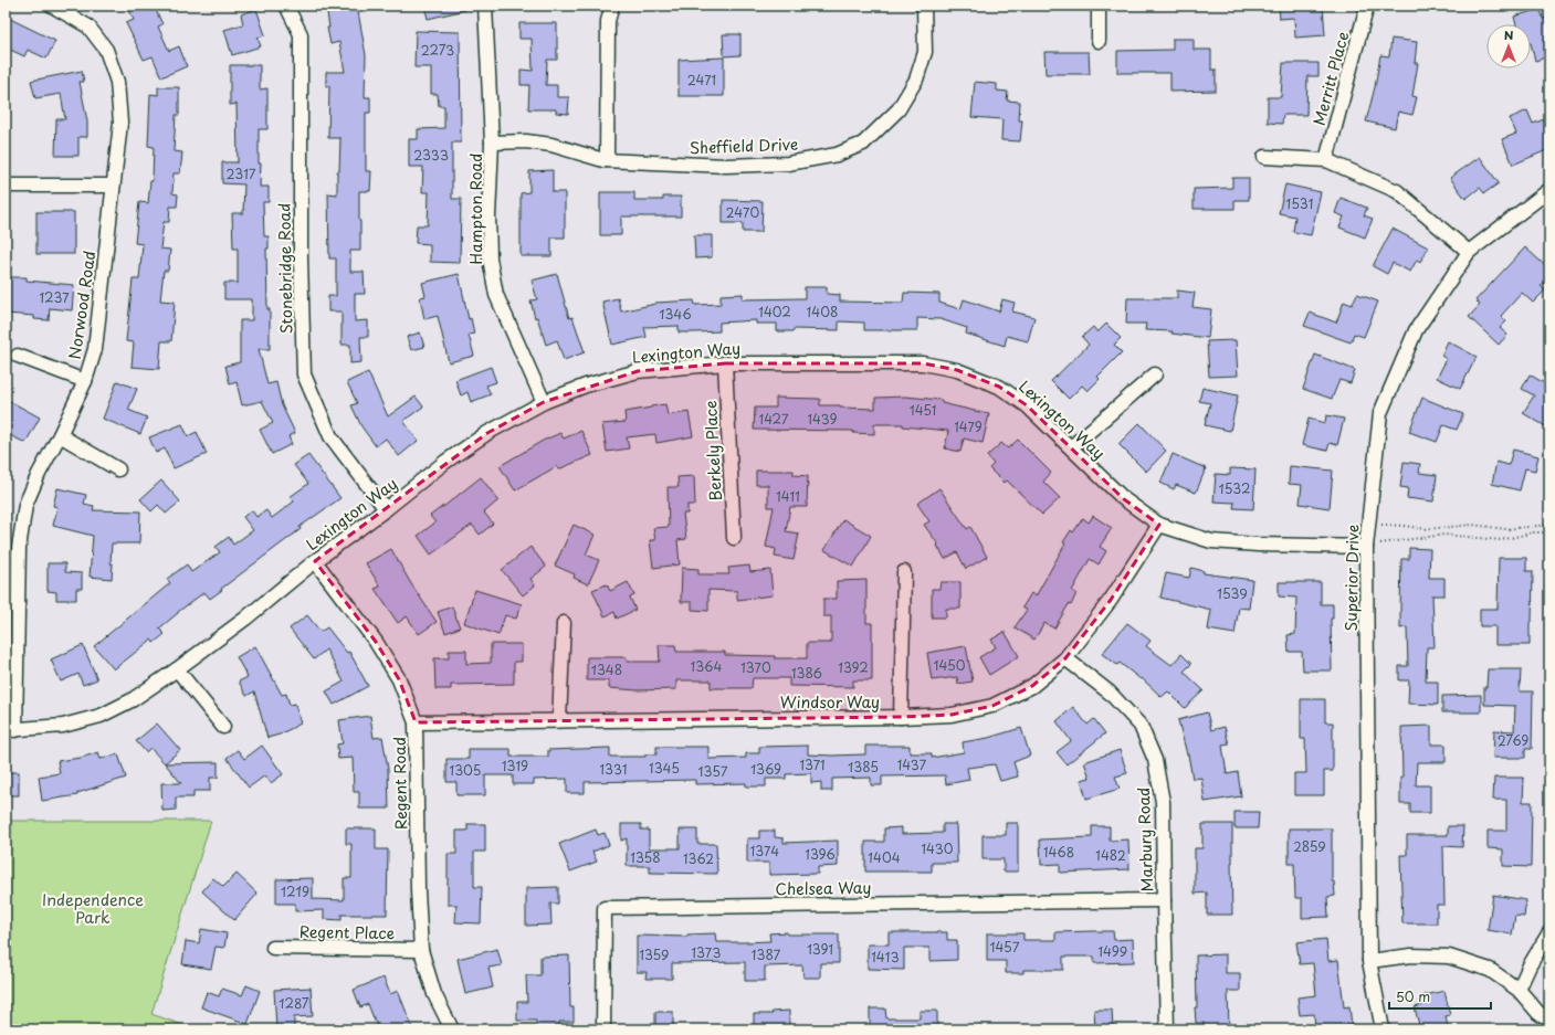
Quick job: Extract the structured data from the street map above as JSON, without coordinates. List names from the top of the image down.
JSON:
{
  "streets": {
    "street": [
      "Merritt Place",
      "Sheffield Drive",
      "Hampton Road",
      "Stonebridge Road",
      "Norwood Road",
      "Lexington Way",
      "Berkely Place",
      "Superior Drive",
      "Windsor Way",
      "Regent Road",
      "Marbury Road",
      "Chelsea Way",
      "Regent Place"
    ]
  },
  "crossings": [
    ["Sheffield Drive", "Hampton Road"],
    ["Hampton Road", "Lexington Way"],
    ["Stonebridge Road", "Lexington Way"],
    ["Norwood Road", "Lexington Way"],
    ["Lexington Way", "Berkely Place"],
    ["Lexington Way", "Superior Drive"],
    ["Lexington Way", "Windsor Way"],
    ["Lexington Way", "Regent Road"],
    ["Windsor Way", "Regent Road"],
    ["Windsor Way", "Marbury Road"],
    ["Regent Road", "Regent Place"],
    ["Marbury Road", "Chelsea Way"]
  ],
  "parks": ["Independence Park"],
  "house_numbers": [
    "2273",
    "2471",
    "2333",
    "2317",
    "1531",
    "2470",
    "1237",
    "1402",
    "1408",
    "1346",
    "1451",
    "1427",
    "1439",
    "1479",
    "1532",
    "1411",
    "1539",
    "1450",
    "1364",
    "1370",
    "1392",
    "1348",
    "1386",
    "2769",
    "1371",
    "1437",
    "1319",
    "1385",
    "1345",
    "1331",
    "1369",
    "1305",
    "1357",
    "2859",
    "1430",
    "1374",
    "1468",
    "1396",
    "1482",
    "1358",
    "1404",
    "1362",
    "1219",
    "1457",
    "1391",
    "1499",
    "1373",
    "1359",
    "1387",
    "1413",
    "1287"
  ],
  "scale_bar": "50 m",
  "north": "top"
}
